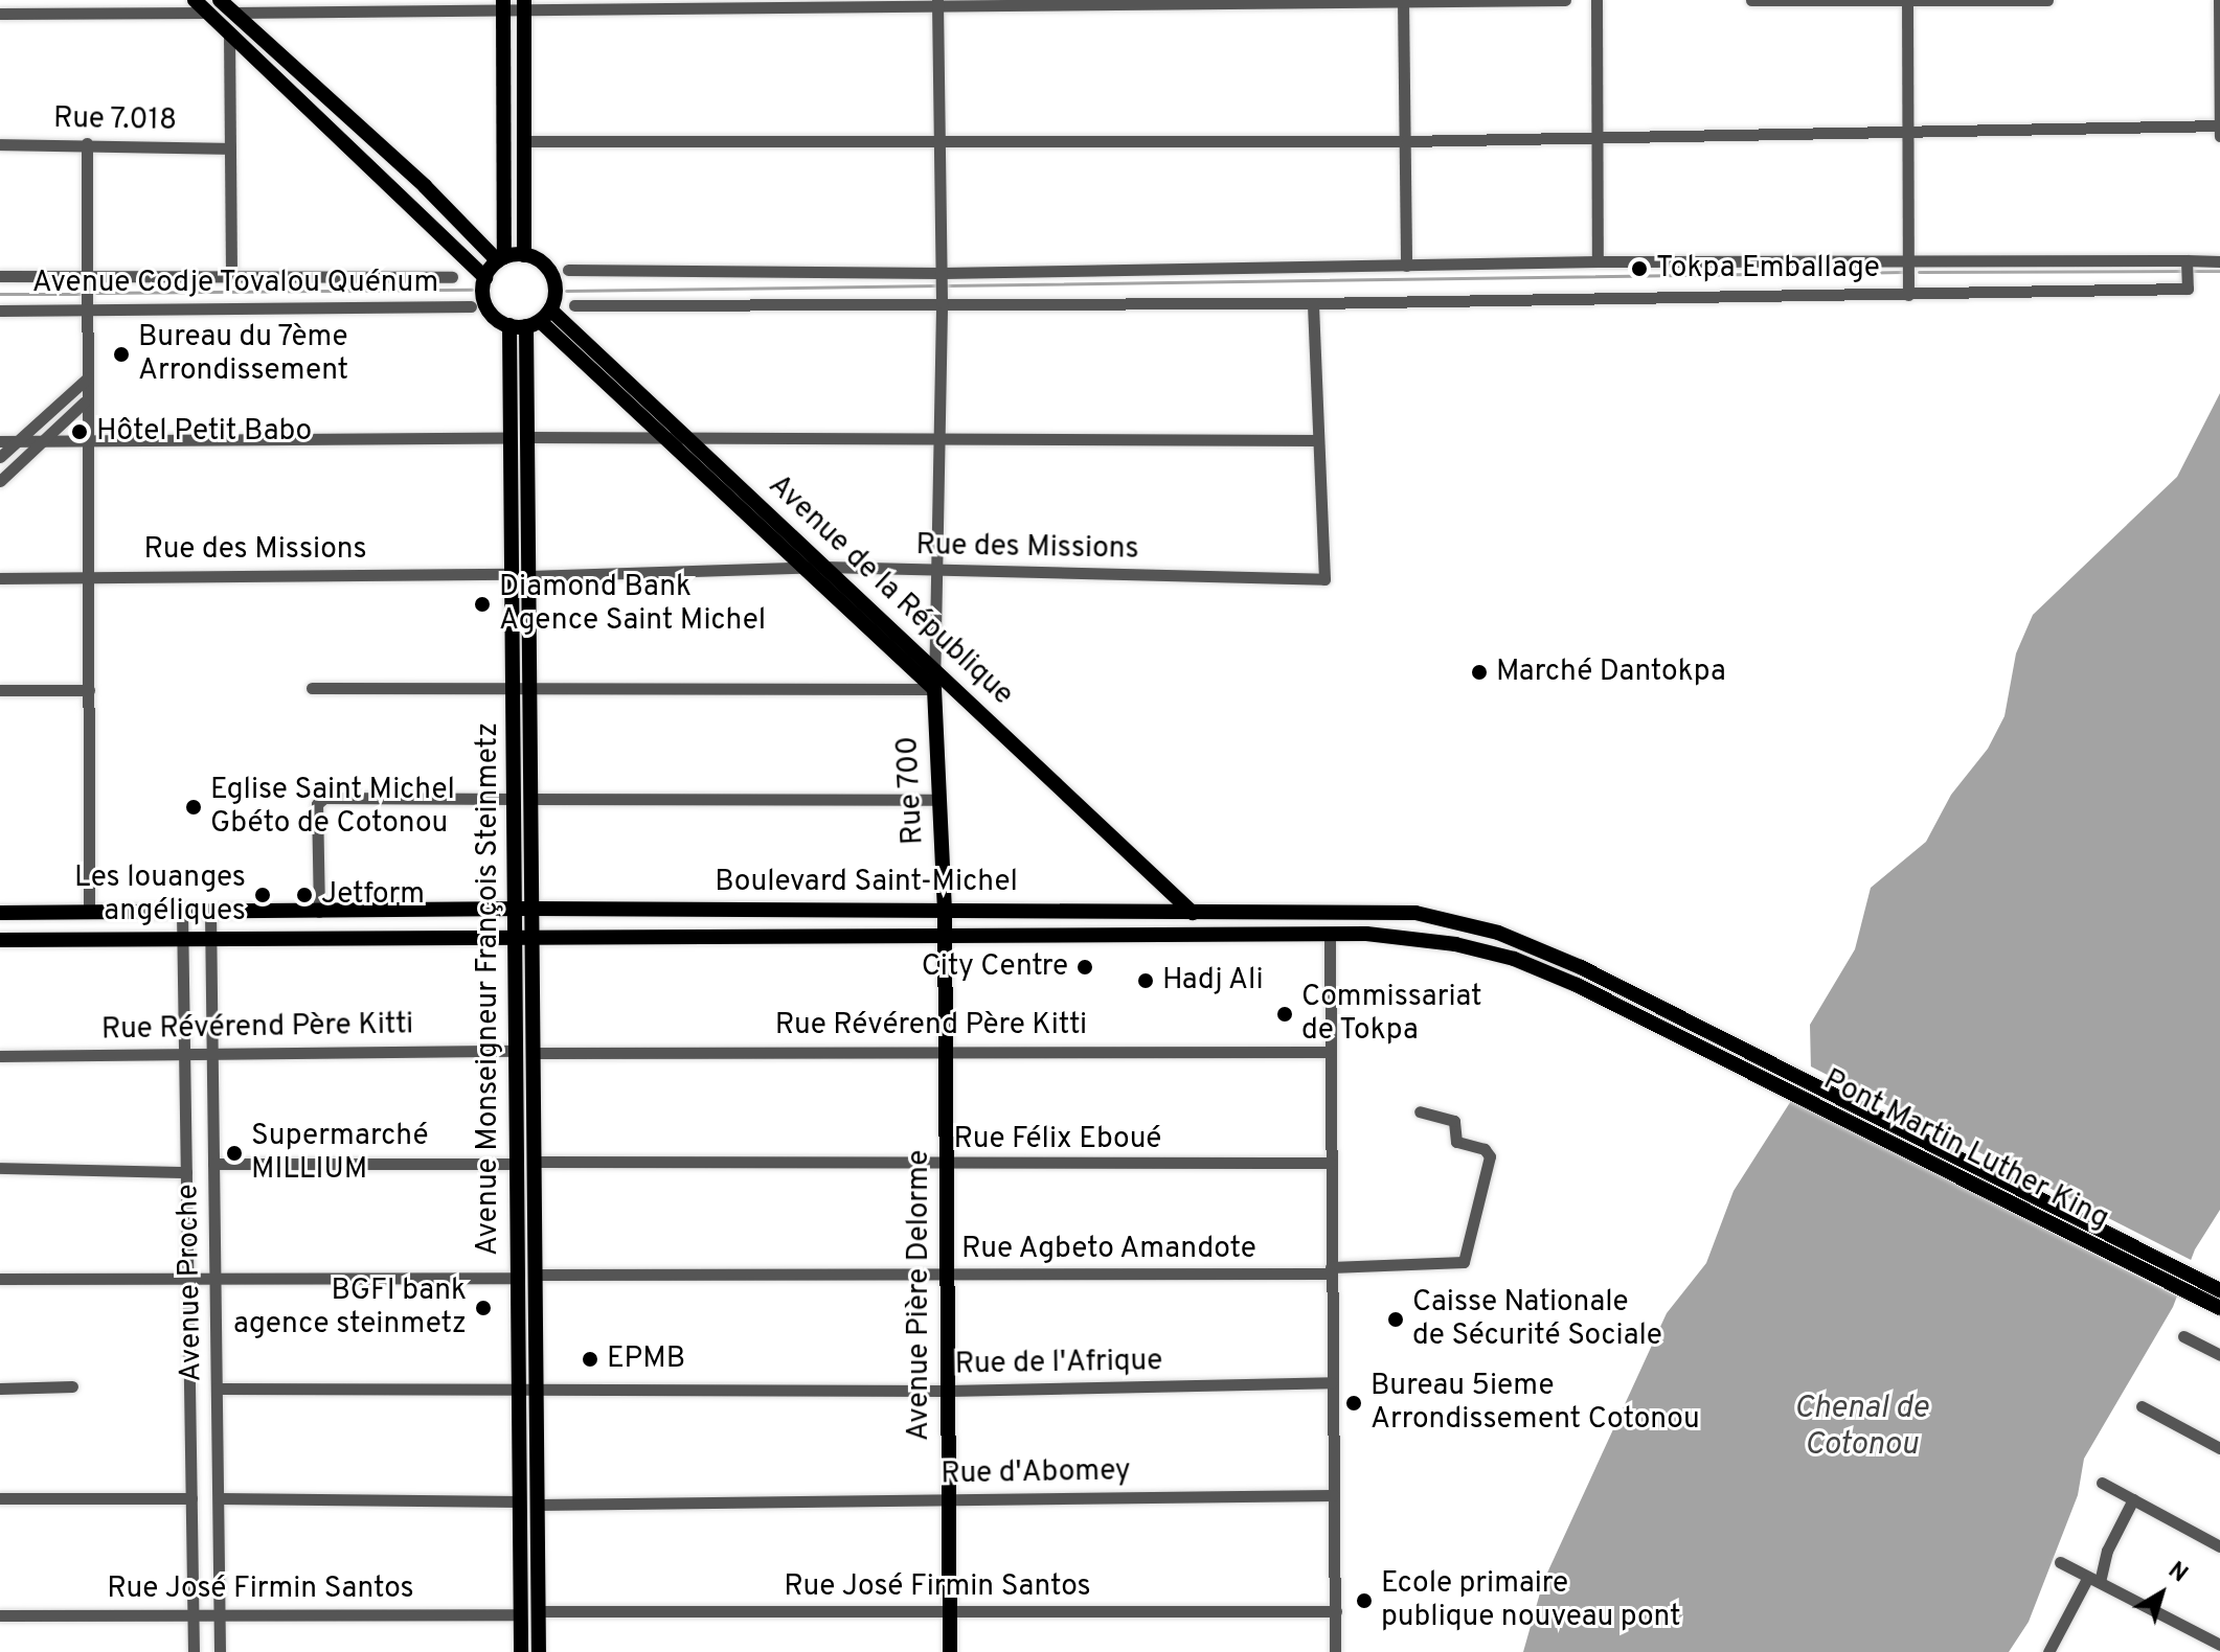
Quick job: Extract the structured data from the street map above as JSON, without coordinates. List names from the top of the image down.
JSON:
{
  "streets": {
    "main road": [
      "Avenue de la République",
      "Rue 700",
      "Boulevard Saint-Michel",
      "Avenue Monseigneur François Steinmetz",
      "Pont Martin Luther King",
      "Avenue Pière Delorme"
    ],
    "street": [
      "Rue 7.018",
      "Avenue Codje Tovalou Quénum",
      "Rue des Missions",
      "Rue Révérend Père Kitti",
      "Rue Félix Eboué",
      "Rue Agbeto Amandote",
      "Avenue Proche",
      "Rue de l'Afrique",
      "Rue d'Abomey",
      "Rue José Firmin Santos"
    ]
  },
  "crossings": [
    ["Rue des Missions", "Avenue de la République"],
    ["Rue des Missions", "Avenue Monseigneur François Steinmetz"],
    ["Avenue de la République", "Rue 700"],
    ["Avenue de la République", "Boulevard Saint-Michel"],
    ["Avenue de la République", "Avenue Monseigneur François Steinmetz"],
    ["Rue 700", "Boulevard Saint-Michel"],
    ["Rue 700", "Avenue Pière Delorme"],
    ["Boulevard Saint-Michel", "Avenue Monseigneur François Steinmetz"],
    ["Boulevard Saint-Michel", "Pont Martin Luther King"],
    ["Boulevard Saint-Michel", "Avenue Proche"],
    ["Boulevard Saint-Michel", "Avenue Pière Delorme"],
    ["Avenue Monseigneur François Steinmetz", "Rue Révérend Père Kitti"],
    ["Avenue Monseigneur François Steinmetz", "Rue Félix Eboué"],
    ["Avenue Monseigneur François Steinmetz", "Rue Agbeto Amandote"],
    ["Avenue Monseigneur François Steinmetz", "Rue de l'Afrique"],
    ["Avenue Monseigneur François Steinmetz", "Rue d'Abomey"],
    ["Avenue Monseigneur François Steinmetz", "Rue José Firmin Santos"],
    ["Rue Révérend Père Kitti", "Avenue Proche"],
    ["Rue Révérend Père Kitti", "Avenue Pière Delorme"],
    ["Rue Félix Eboué", "Avenue Pière Delorme"],
    ["Rue Agbeto Amandote", "Avenue Pière Delorme"],
    ["Avenue Proche", "Rue de l'Afrique"],
    ["Avenue Proche", "Rue José Firmin Santos"],
    ["Avenue Pière Delorme", "Rue de l'Afrique"],
    ["Avenue Pière Delorme", "Rue d'Abomey"],
    ["Avenue Pière Delorme", "Rue José Firmin Santos"]
  ],
  "water": ["Chenal de Cotonou"],
  "places": [
    "Tokpa Emballage",
    "Bureau du 7ème Arrondissement",
    "Hôtel Petit Babo",
    "Diamond Bank Agence Saint Michel",
    "Marché Dantokpa",
    "Eglise Saint Michel Gbéto de Cotonou",
    "Les louanges angéliques",
    "Jetform",
    "City Centre",
    "Hadj Ali",
    "Commissariat de Tokpa",
    "Supermarché MILLIUM",
    "BGFI bank agence steinmetz",
    "Caisse Nationale de Sécurité Sociale",
    "EPMB",
    "Bureau 5ieme Arrondissement Cotonou",
    "Ecole primaire publique nouveau pont"
  ],
  "north": "top right"
}
